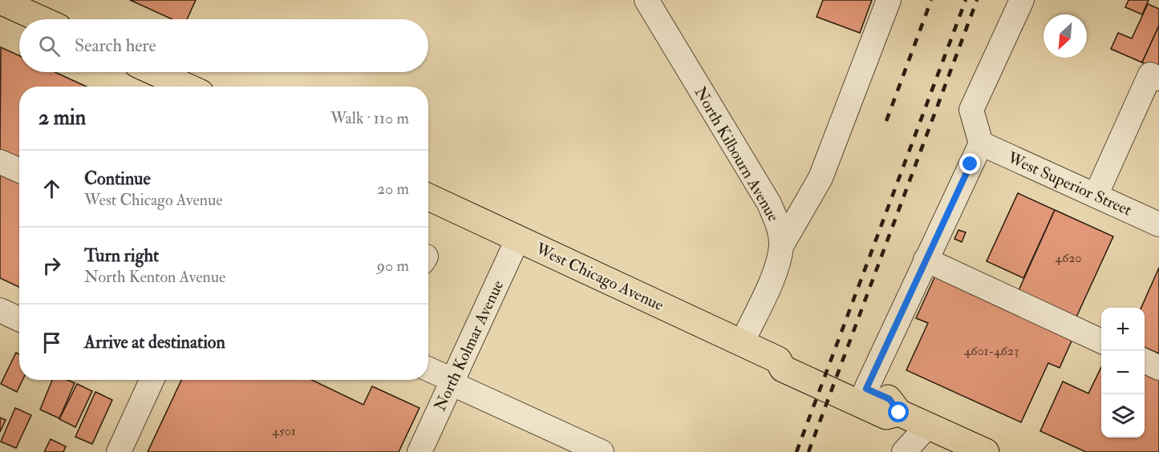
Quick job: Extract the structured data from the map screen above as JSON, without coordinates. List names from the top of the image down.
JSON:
{
  "streets": {
    "main road": ["West Chicago Avenue"],
    "street": ["North Kilbourn Avenue", "West Superior Street", "North Kolmar Avenue"]
  },
  "crossings": [
    ["North Kilbourn Avenue", "West Chicago Avenue"],
    ["West Chicago Avenue", "North Kolmar Avenue"]
  ],
  "house_numbers": ["4620", "4601-4623", "4501"],
  "north": "bottom left",
  "page": {
    "search": "Search here",
    "heading": ["2 min", "Walk · 110 m"],
    "list": [
      ["Continue", "West Chicago Avenue", "20 m"],
      ["Turn right", "North Kenton Avenue", "90 m"],
      "Arrive at destination"
    ],
    "map_buttons": ["+", "−"]
  }
}
